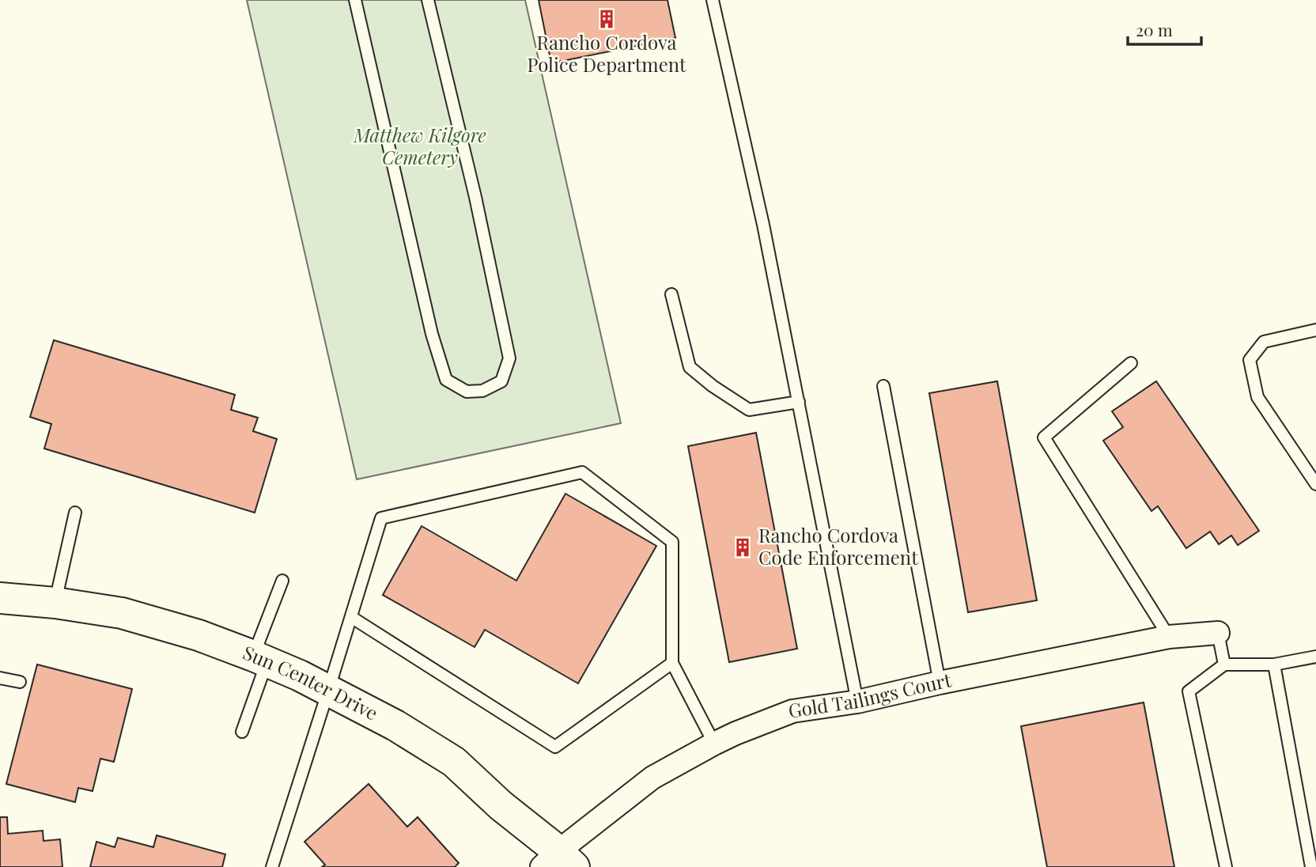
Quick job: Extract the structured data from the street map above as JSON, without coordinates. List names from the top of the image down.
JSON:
{
  "streets": {
    "street": ["Sun Center Drive", "Gold Tailings Court"]
  },
  "crossings": [
    ["Sun Center Drive", "Gold Tailings Court"]
  ],
  "parks": ["Matthew Kilgore Cemetery"],
  "places": {
    "building": ["Rancho Cordova Police Department", "Rancho Cordova Code Enforcement"]
  },
  "scale_bar": "20 m"
}
